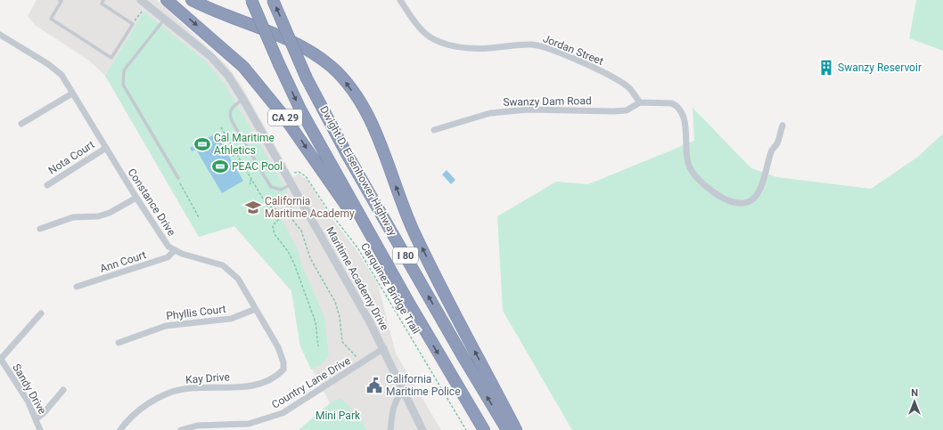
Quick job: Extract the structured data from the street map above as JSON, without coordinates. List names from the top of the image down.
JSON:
{
  "streets": {
    "highway": ["CA 29", "Dwight D. Eisenhower Highway", "I 80"],
    "street": [
      "Jordan Street",
      "Swanzy Dam Road",
      "Nota Court",
      "Constance Drive",
      "Ann Court",
      "Maritime Academy Drive",
      "Phyllis Court",
      "Kay Drive",
      "Country Lane Drive",
      "Sandy Drive"
    ],
    "path": ["Carquinez Bridge Trail"]
  },
  "crossings": [
    ["Jordan Street", "Swanzy Dam Road"],
    ["CA 29", "Dwight D. Eisenhower Highway"],
    ["Nota Court", "Constance Drive"],
    ["Constance Drive", "Ann Court"],
    ["Constance Drive", "Phyllis Court"],
    ["Constance Drive", "Kay Drive"],
    ["Maritime Academy Drive", "Carquinez Bridge Trail"],
    ["Maritime Academy Drive", "Country Lane Drive"]
  ],
  "parks": ["Mini Park"],
  "places": {
    "building": ["Swanzy Reservoir"],
    "sports": ["Cal Maritime Athletics", "PEAC Pool"],
    "school or university": ["California Maritime Academy"],
    "public building": ["California Maritime Police"]
  },
  "north": "top"
}
